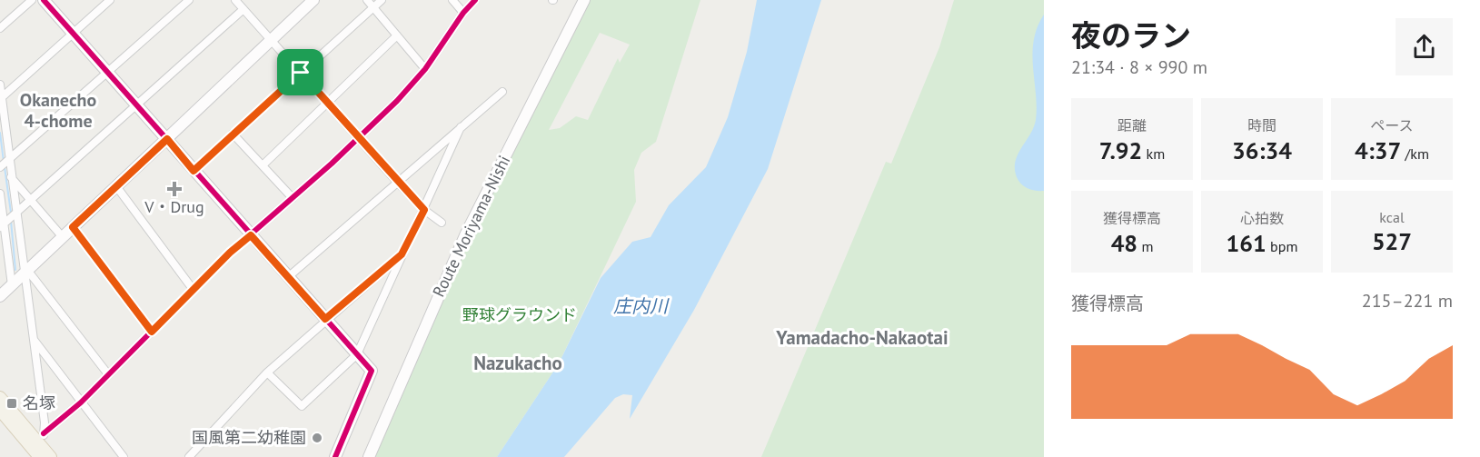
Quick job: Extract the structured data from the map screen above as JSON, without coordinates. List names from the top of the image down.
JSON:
{
  "streets": {
    "street": ["Route Moriyama-Nishi"]
  },
  "districts": ["Okanecho 4-chome", "Yamadacho-Nakaotai", "Nazukacho"],
  "water": ["庄内川"],
  "parks": ["野球グラウンド"],
  "places": {
    "health": ["V・Drug"],
    "transit": ["名塚"],
    "other": ["国風第二幼稚園"]
  },
  "page": {
    "heading": ["夜のラン", "21:34 · 8 × 990 m"],
    "stats": [
      ["距離", "7.92 km"],
      ["時間", "36:34"],
      ["ペース", "4:37 /km"],
      ["獲得標高", "48 m"],
      ["心拍数", "161 bpm"],
      ["kcal", "527"]
    ],
    "chart": ["獲得標高", "215–221 m"]
  }
}
